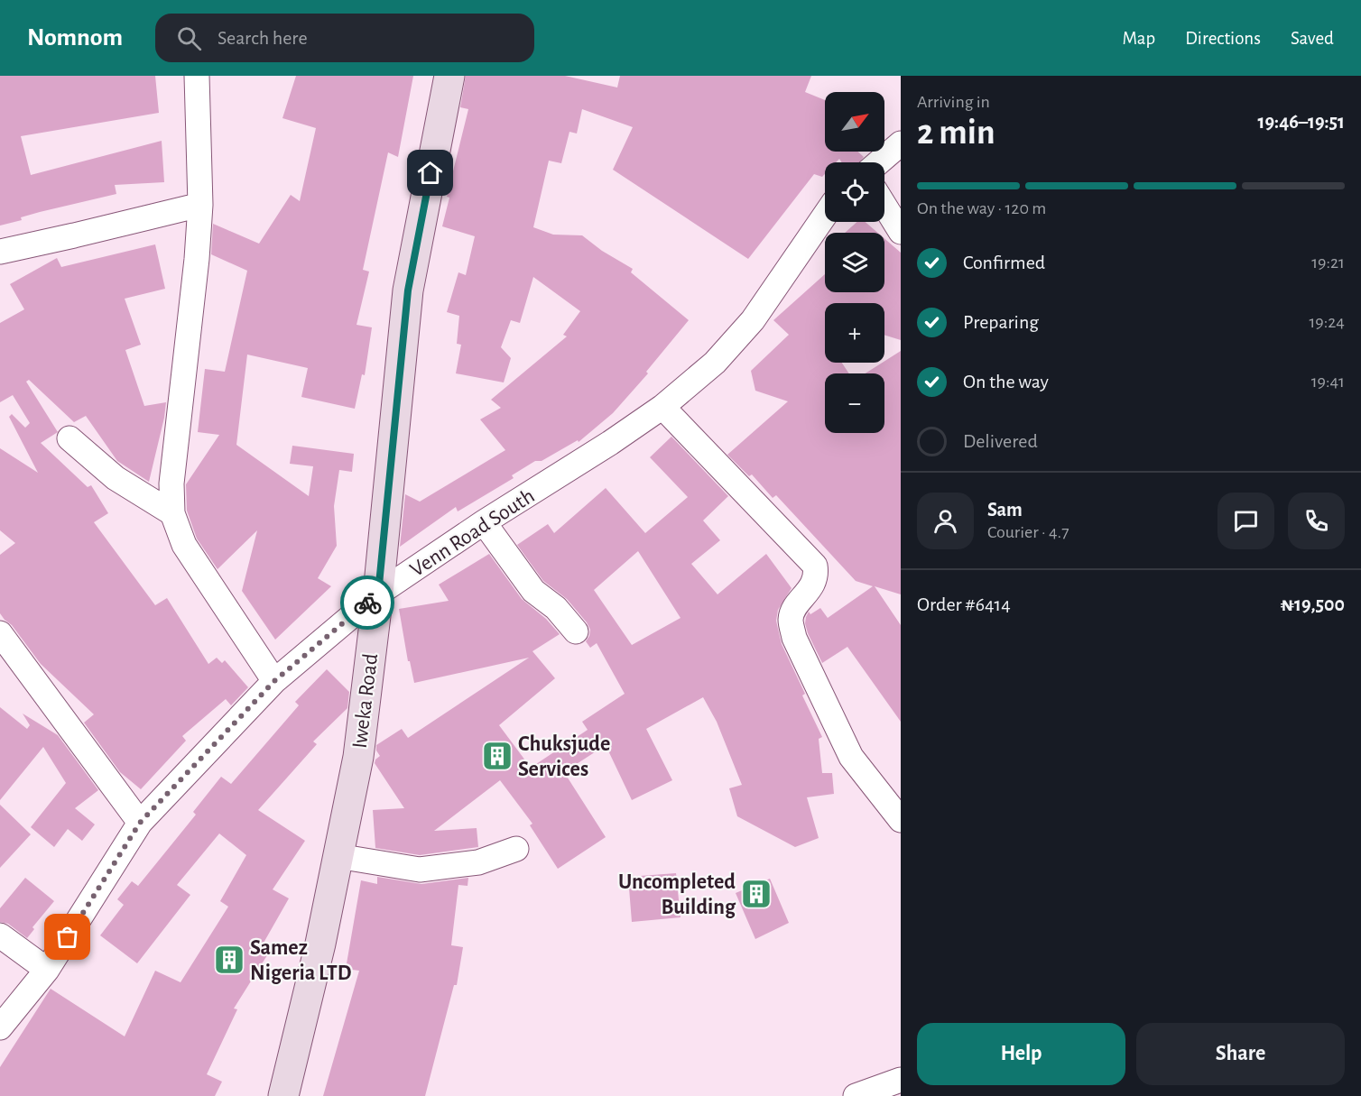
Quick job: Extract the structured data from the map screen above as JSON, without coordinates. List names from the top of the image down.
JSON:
{
  "streets": {
    "main road": ["Iweka Road"],
    "street": ["Venn Road South"]
  },
  "crossings": [
    ["Venn Road South", "Iweka Road"]
  ],
  "places": {
    "building": ["Chuksjude Services", "Uncompleted Building", "Samez Nigeria LTD"]
  },
  "north": "top right",
  "page": {
    "header": "Nomnom",
    "search": "Search here",
    "nav": ["Map", "Directions", "Saved"],
    "heading": ["2 min", "Arriving in", "19:46–19:51"],
    "panel": [
      "Sam",
      "Courier · 4.7",
      "Order #6414",
      "₦19,500"
    ],
    "map_buttons": ["+", "−"],
    "bar": "On the way · 120 m",
    "list": [
      ["Confirmed", "19:21"],
      ["Preparing", "19:24"],
      ["On the way", "19:41"],
      "Delivered"
    ],
    "buttons": ["Help", "Share"]
  }
}
